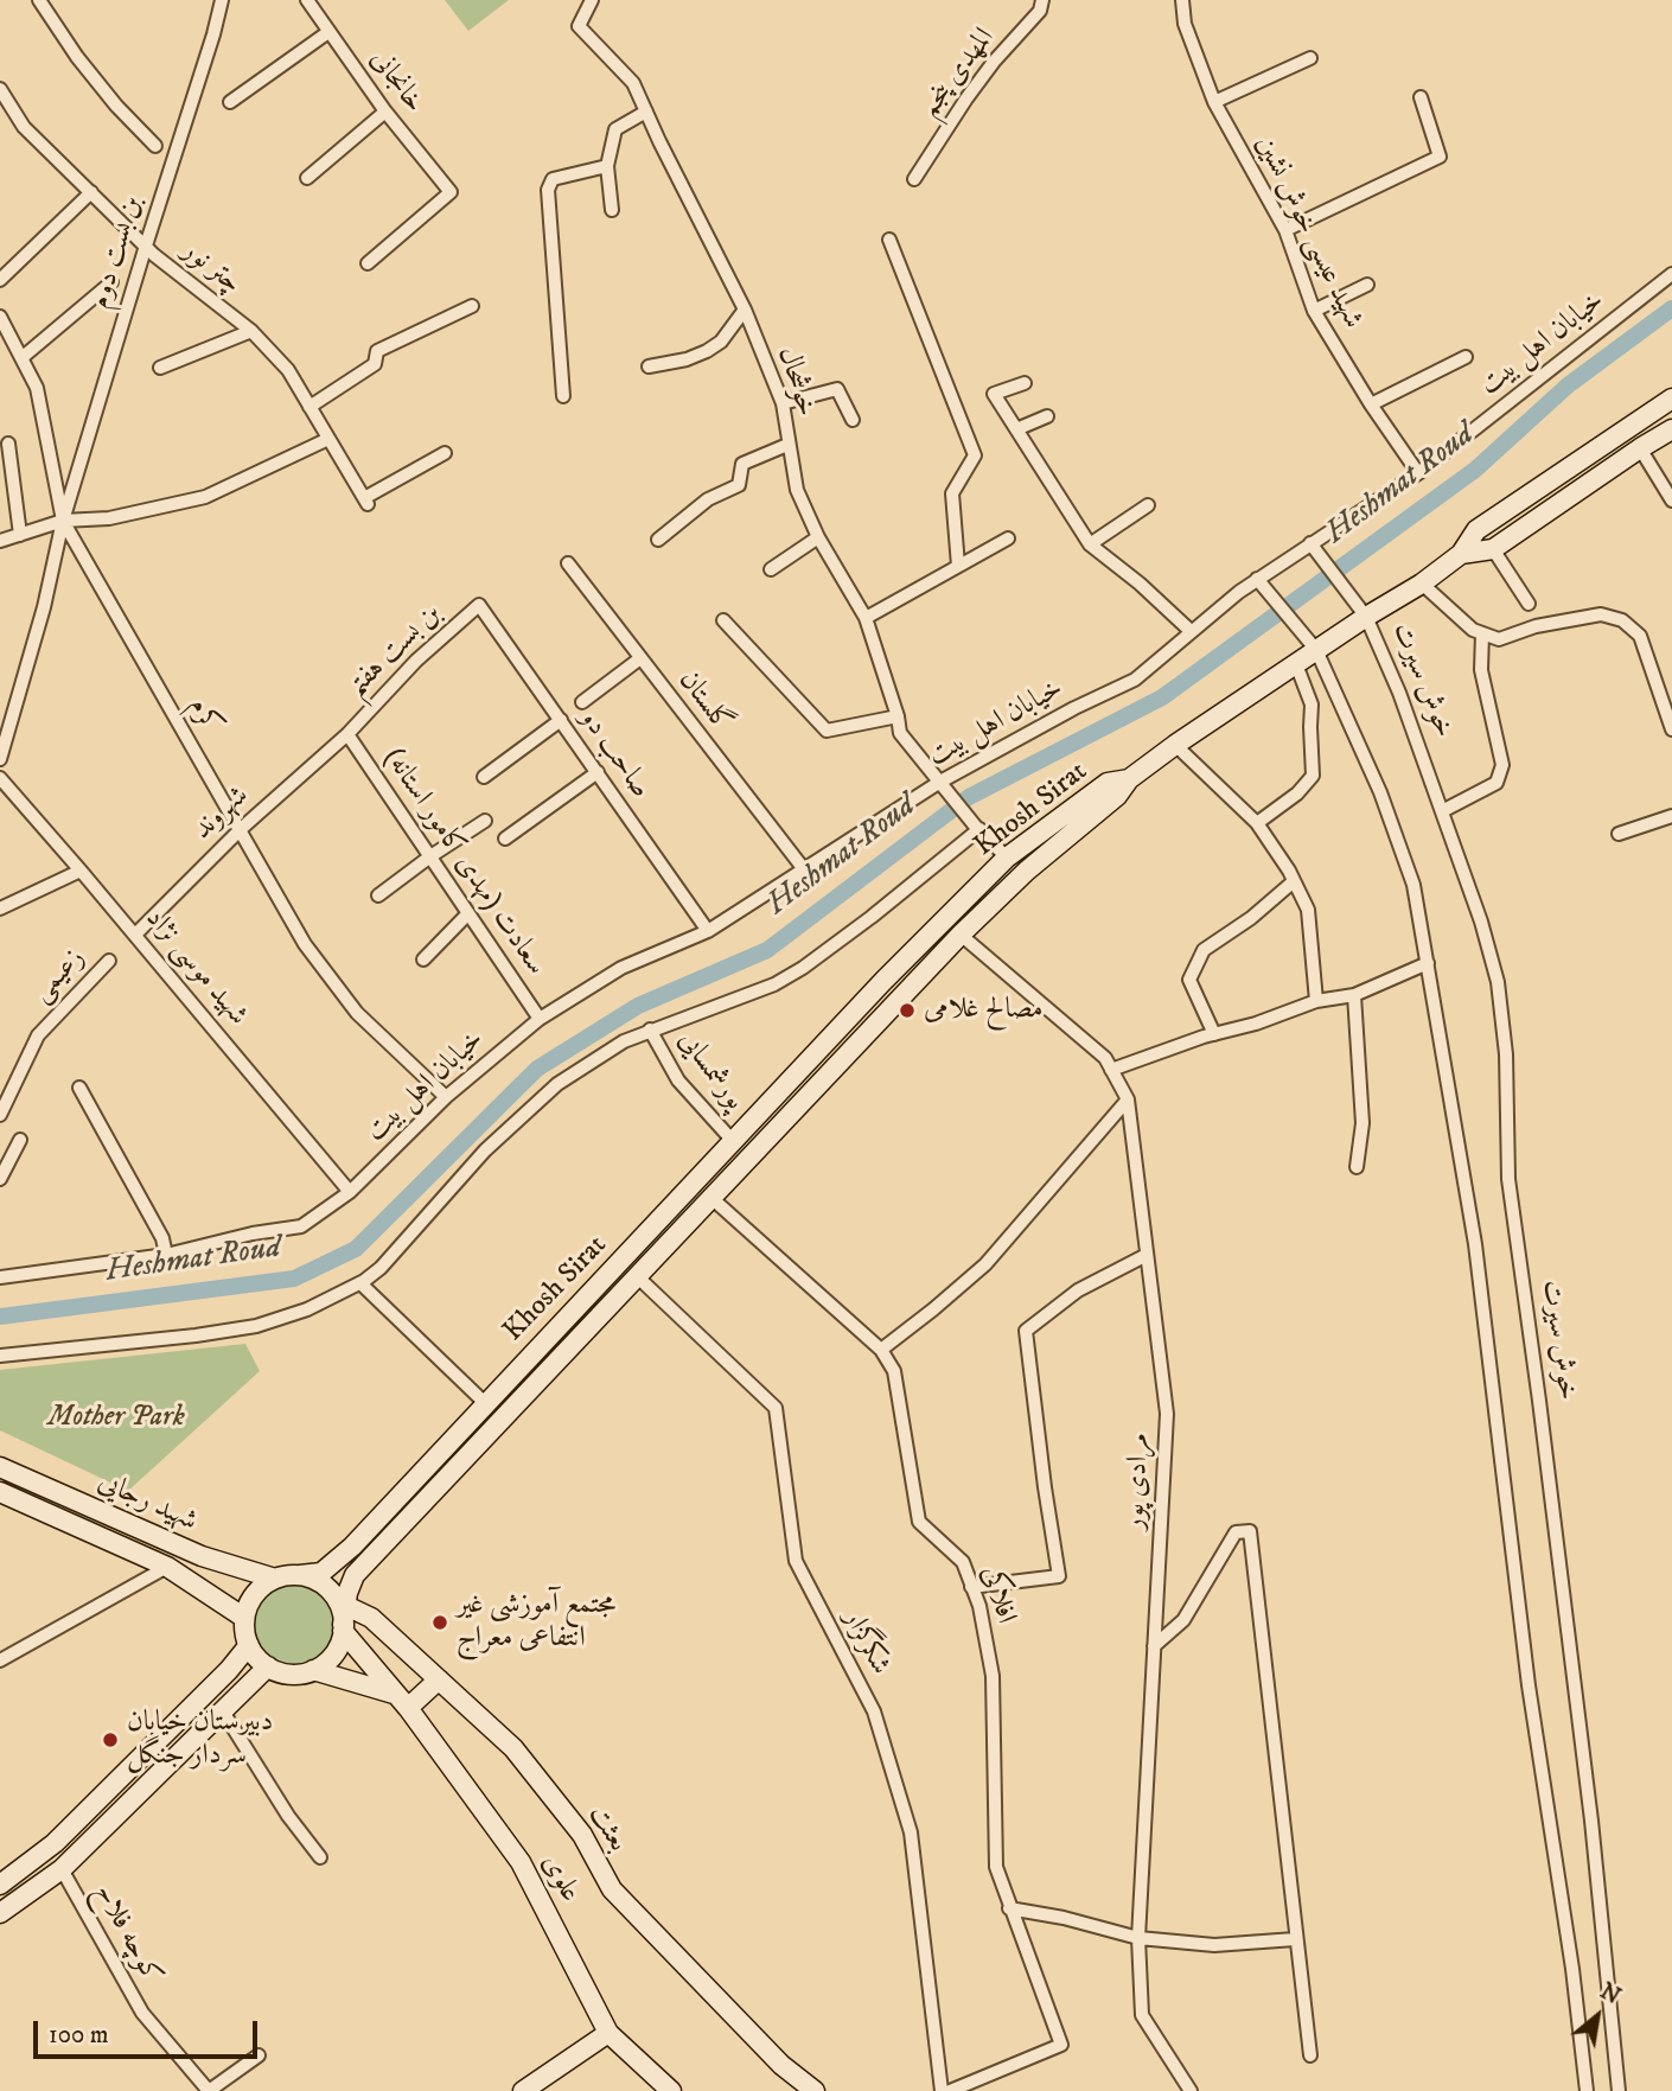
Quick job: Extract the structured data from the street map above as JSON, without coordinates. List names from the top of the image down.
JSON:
{
  "streets": {
    "main road": [
      "خوش سیرت",
      "Khosh Sirat",
      "شهید رجایی",
      "بعثت",
      "علوی"
    ],
    "street": [
      "المهدی پنجم",
      "خانجانی",
      "شهید عیسی خوش نشین",
      "بن بست دوم",
      "چتر نور",
      "خیابان اهل بیت",
      "خوشحال",
      "بن بست هفتم",
      "گلستان",
      "کرم",
      "صاحب دو",
      "شهروند",
      "سعادت (مهدی کامور استانه)",
      "شهید موسی نژاد",
      "زعیمی",
      "پورشمسایی",
      "مرادی پور",
      "افلاکی",
      "شکرگزار",
      "کوچه فلاح"
    ]
  },
  "crossings": [
    ["شهید عیسی خوش نشین", "خیابان اهل بیت"],
    ["بن بست دوم", "چتر نور"],
    ["بن بست دوم", "کرم"],
    ["خیابان اهل بیت", "خوشحال"],
    ["خیابان اهل بیت", "گلستان"],
    ["خیابان اهل بیت", "کرم"],
    ["خیابان اهل بیت", "صاحب دو"],
    ["خیابان اهل بیت", "سعادت (مهدی کامور استانه)"],
    ["خیابان اهل بیت", "شهید موسی نژاد"],
    ["خوشحال", "Khosh Sirat"],
    ["بن بست هفتم", "صاحب دو"],
    ["بن بست هفتم", "شهروند"],
    ["بن بست هفتم", "سعادت (مهدی کامور استانه)"],
    ["خوش سیرت", "Khosh Sirat"],
    ["کرم", "شهروند"],
    ["Khosh Sirat", "پورشمسایی"],
    ["Khosh Sirat", "مرادی پور"],
    ["Khosh Sirat", "شهید رجایی"],
    ["Khosh Sirat", "افلاکی"],
    ["Khosh Sirat", "شکرگزار"],
    ["Khosh Sirat", "بعثت"],
    ["Khosh Sirat", "علوی"],
    ["شهروند", "سعادت (مهدی کامور استانه)"],
    ["شهروند", "شهید موسی نژاد"],
    ["شهید رجایی", "بعثت"],
    ["شهید رجایی", "علوی"],
    ["بعثت", "علوی"]
  ],
  "water": ["Heshmat Roud"],
  "parks": ["Mother Park"],
  "places": ["مصالح غلامی", "مجتمع آموزشی غیر انتفاعی معراج", "دبیرستان خیابان سردار جنگل"],
  "scale_bar": "100 m",
  "north": "top right"
}
